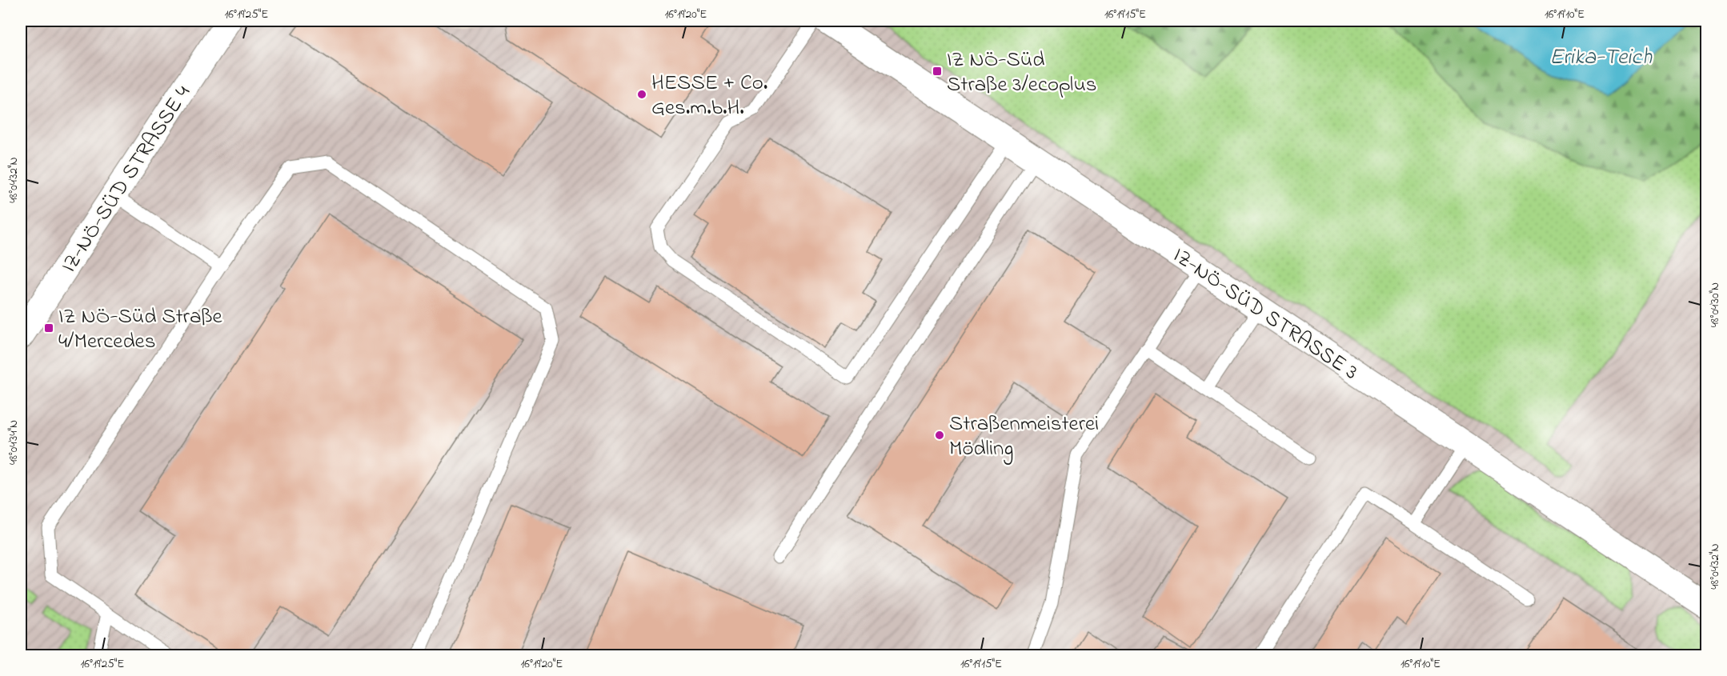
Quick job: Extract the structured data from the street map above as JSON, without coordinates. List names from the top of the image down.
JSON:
{
  "streets": {
    "street": ["IZ-NÖ-SÜD STRASSE 4", "IZ-NÖ-SÜD STRASSE 3"]
  },
  "water": ["Erika-Teich"],
  "places": {
    "transit": ["IZ NÖ-Süd Straße 3/ecoplus", "IZ NÖ-Süd Straße 4/Mercedes"],
    "other": ["HESSE + Co. Ges.m.b.H.", "Straßenmeisterei Mödling"]
  },
  "coordinates": [
    "16°19'25\"E",
    "16°19'20\"E",
    "16°19'15\"E",
    "16°19'10\"E",
    "48°04'32\"N",
    "48°04'30\"N",
    "48°04'34\"N"
  ]
}
